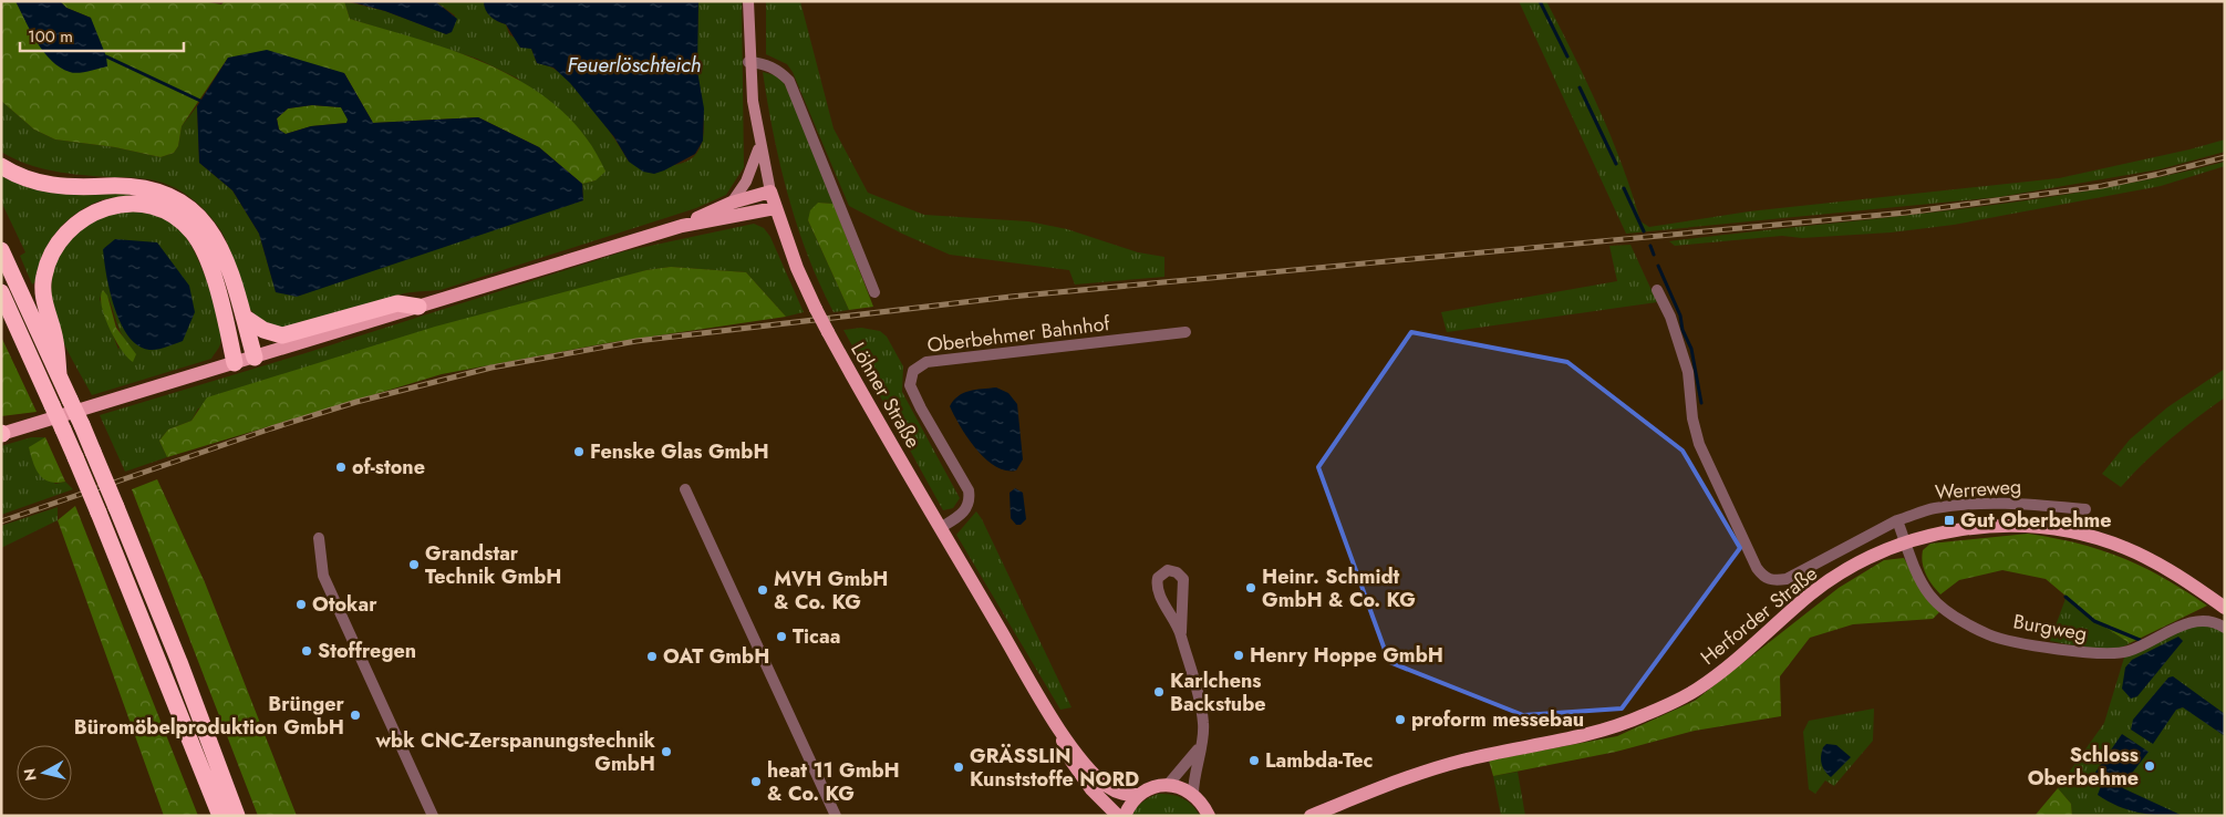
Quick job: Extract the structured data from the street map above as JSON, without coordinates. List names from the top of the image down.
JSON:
{
  "streets": {
    "main road": ["Löhner Straße", "Herforder Straße"],
    "street": ["Oberbehmer Bahnhof", "Werreweg", "Burgweg"]
  },
  "crossings": [
    ["Oberbehmer Bahnhof", "Löhner Straße"],
    ["Herforder Straße", "Burgweg"]
  ],
  "water": ["Feuerlöschteich"],
  "places": {
    "other": [
      "Fenske Glas GmbH",
      "of-stone",
      "Grandstar Technik GmbH",
      "Heinr. Schmidt GmbH & Co. KG",
      "MVH GmbH & Co. KG",
      "Otokar",
      "Ticaa",
      "Stoffregen",
      "Henry Hoppe GmbH",
      "OAT GmbH",
      "Karlchens Backstube",
      "Brünger Büromöbelproduktion GmbH",
      "proform messebau",
      "wbk CNC-Zerspanungstechnik GmbH",
      "Lambda-Tec",
      "Schloss Oberbehme",
      "GRÄSSLIN Kunststoffe NORD",
      "heat 11 GmbH & Co. KG"
    ],
    "transit": ["Gut Oberbehme"]
  },
  "scale_bar": "100 m",
  "north": "left"
}
